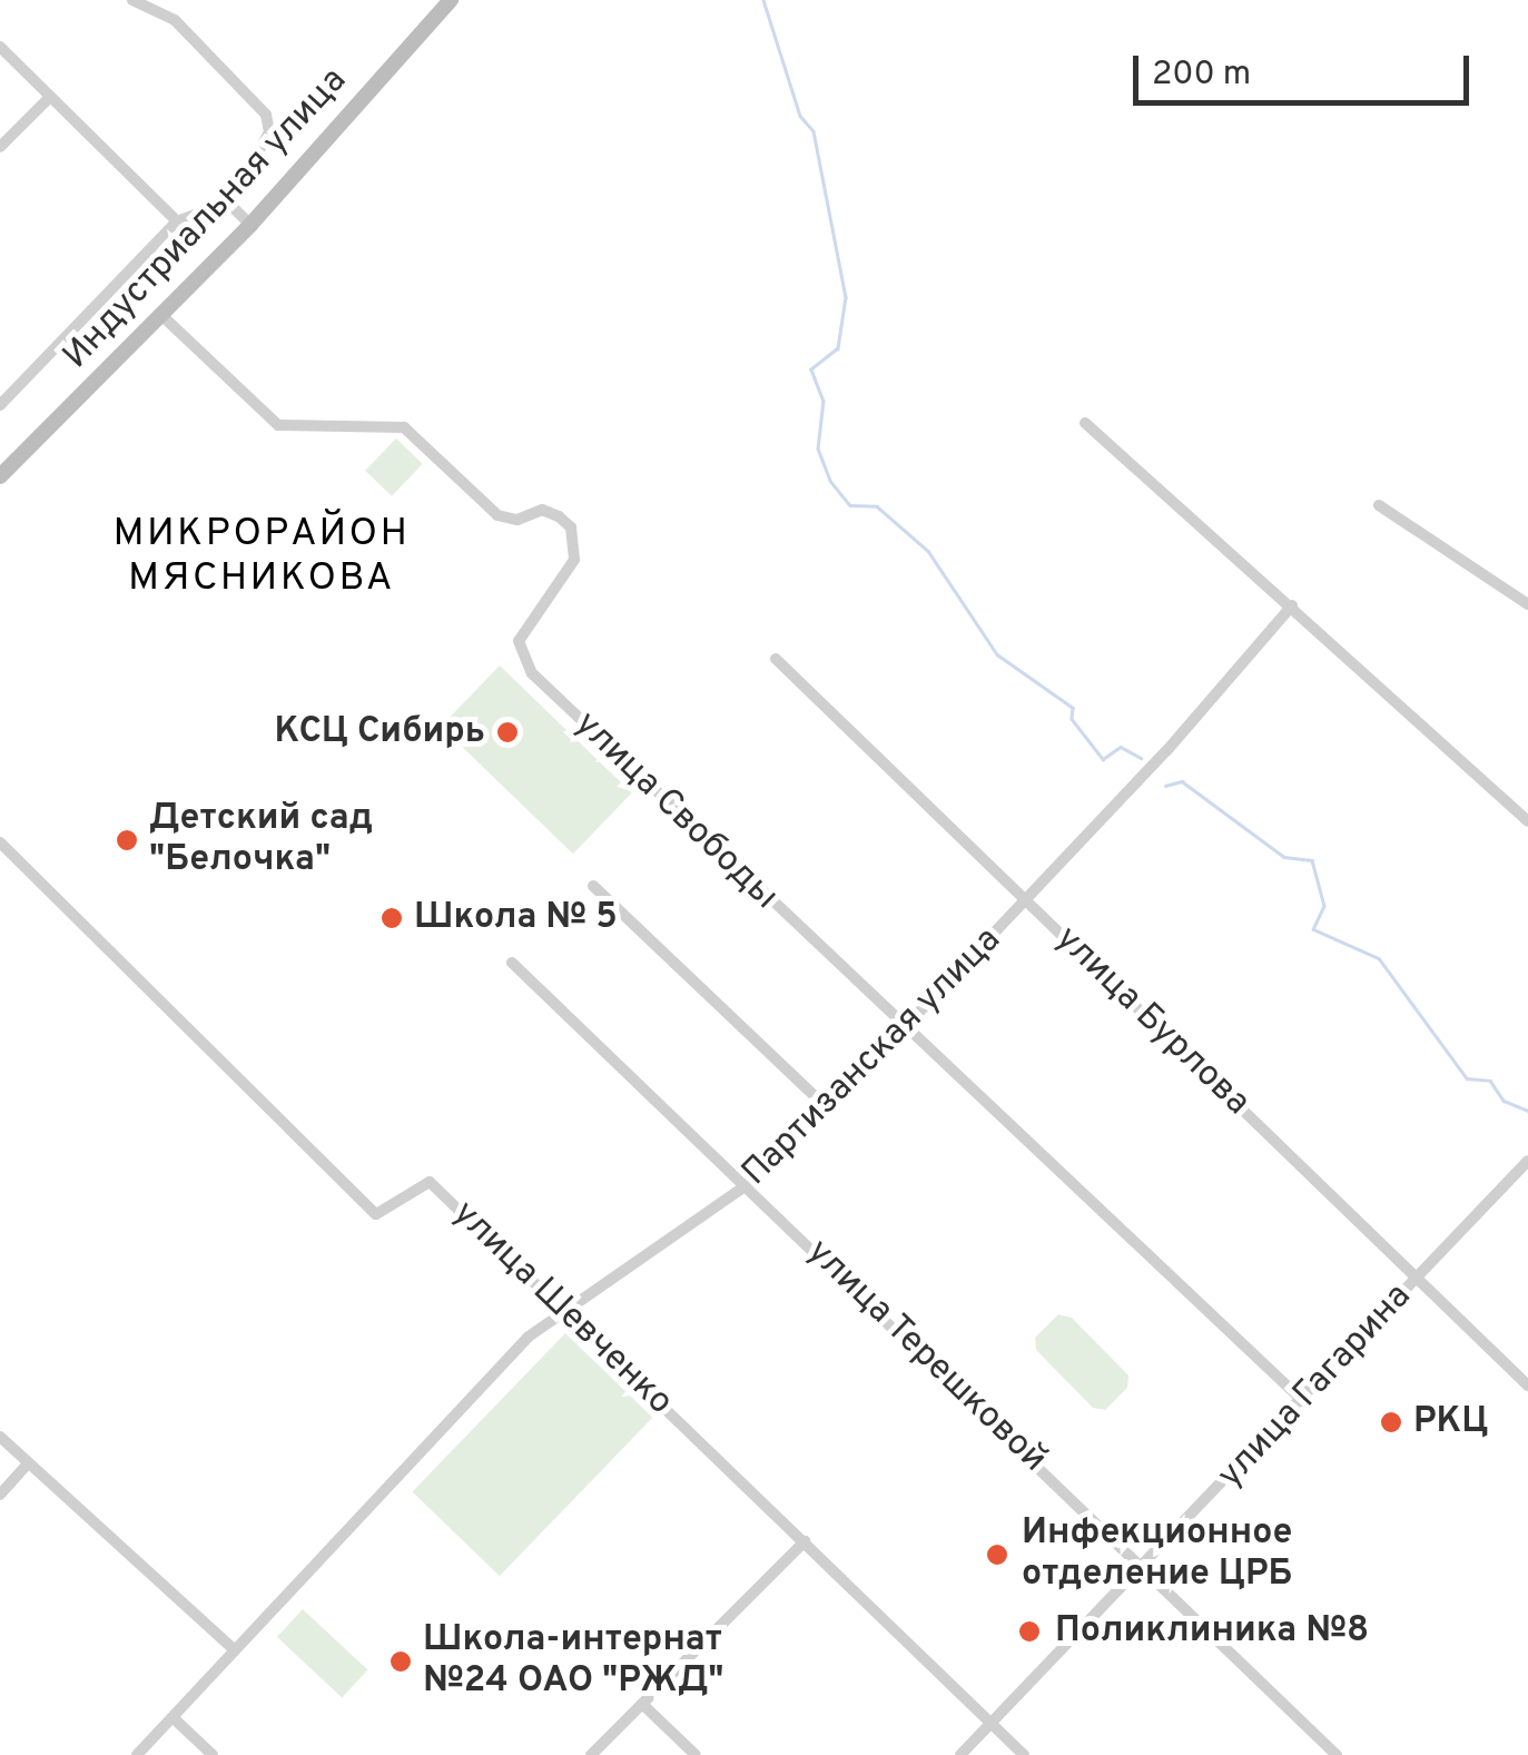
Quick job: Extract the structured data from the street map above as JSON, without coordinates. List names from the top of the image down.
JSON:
{
  "streets": {
    "street": [
      "Индустриальная улица",
      "улица Свободы",
      "улица Бурлова",
      "Партизанская улица",
      "улица Шевченко",
      "улица Терешковой",
      "улица Гагарина"
    ]
  },
  "crossings": [
    ["Индустриальная улица", "улица Свободы"],
    ["улица Свободы", "Партизанская улица"],
    ["улица Свободы", "улица Гагарина"],
    ["улица Бурлова", "Партизанская улица"],
    ["улица Бурлова", "улица Гагарина"],
    ["Партизанская улица", "улица Шевченко"],
    ["Партизанская улица", "улица Терешковой"],
    ["улица Шевченко", "улица Гагарина"],
    ["улица Терешковой", "улица Гагарина"]
  ],
  "districts": ["МИКРОРАЙОН МЯСНИКОВА"],
  "places": [
    "КСЦ Сибирь",
    "Детский сад \"Белочка\"",
    "Школа № 5",
    "РКЦ",
    "Инфекционное отделение ЦРБ",
    "Поликлиника №8",
    "Школа-интернат №24 ОАО \"РЖД\""
  ],
  "scale_bar": "200 m"
}
